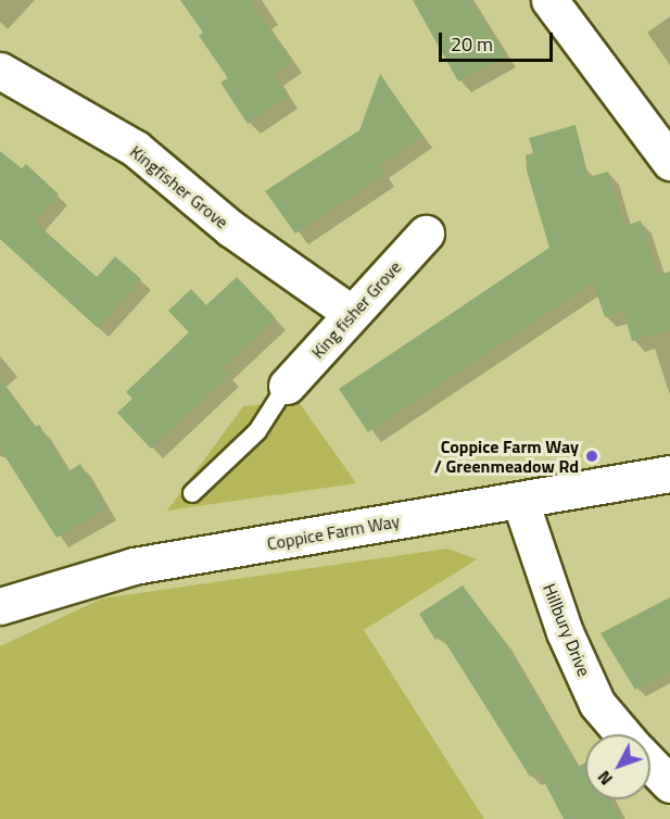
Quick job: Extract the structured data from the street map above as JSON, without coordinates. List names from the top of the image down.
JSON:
{
  "streets": {
    "street": [
      "Kingfisher Grove",
      "King fisher Grove",
      "Coppice Farm Way",
      "Hillbury Drive"
    ]
  },
  "crossings": [
    ["Kingfisher Grove", "King fisher Grove"],
    ["Coppice Farm Way", "Hillbury Drive"]
  ],
  "places": ["Coppice Farm Way / Greenmeadow Rd"],
  "scale_bar": "20 m",
  "north": "bottom left"
}
